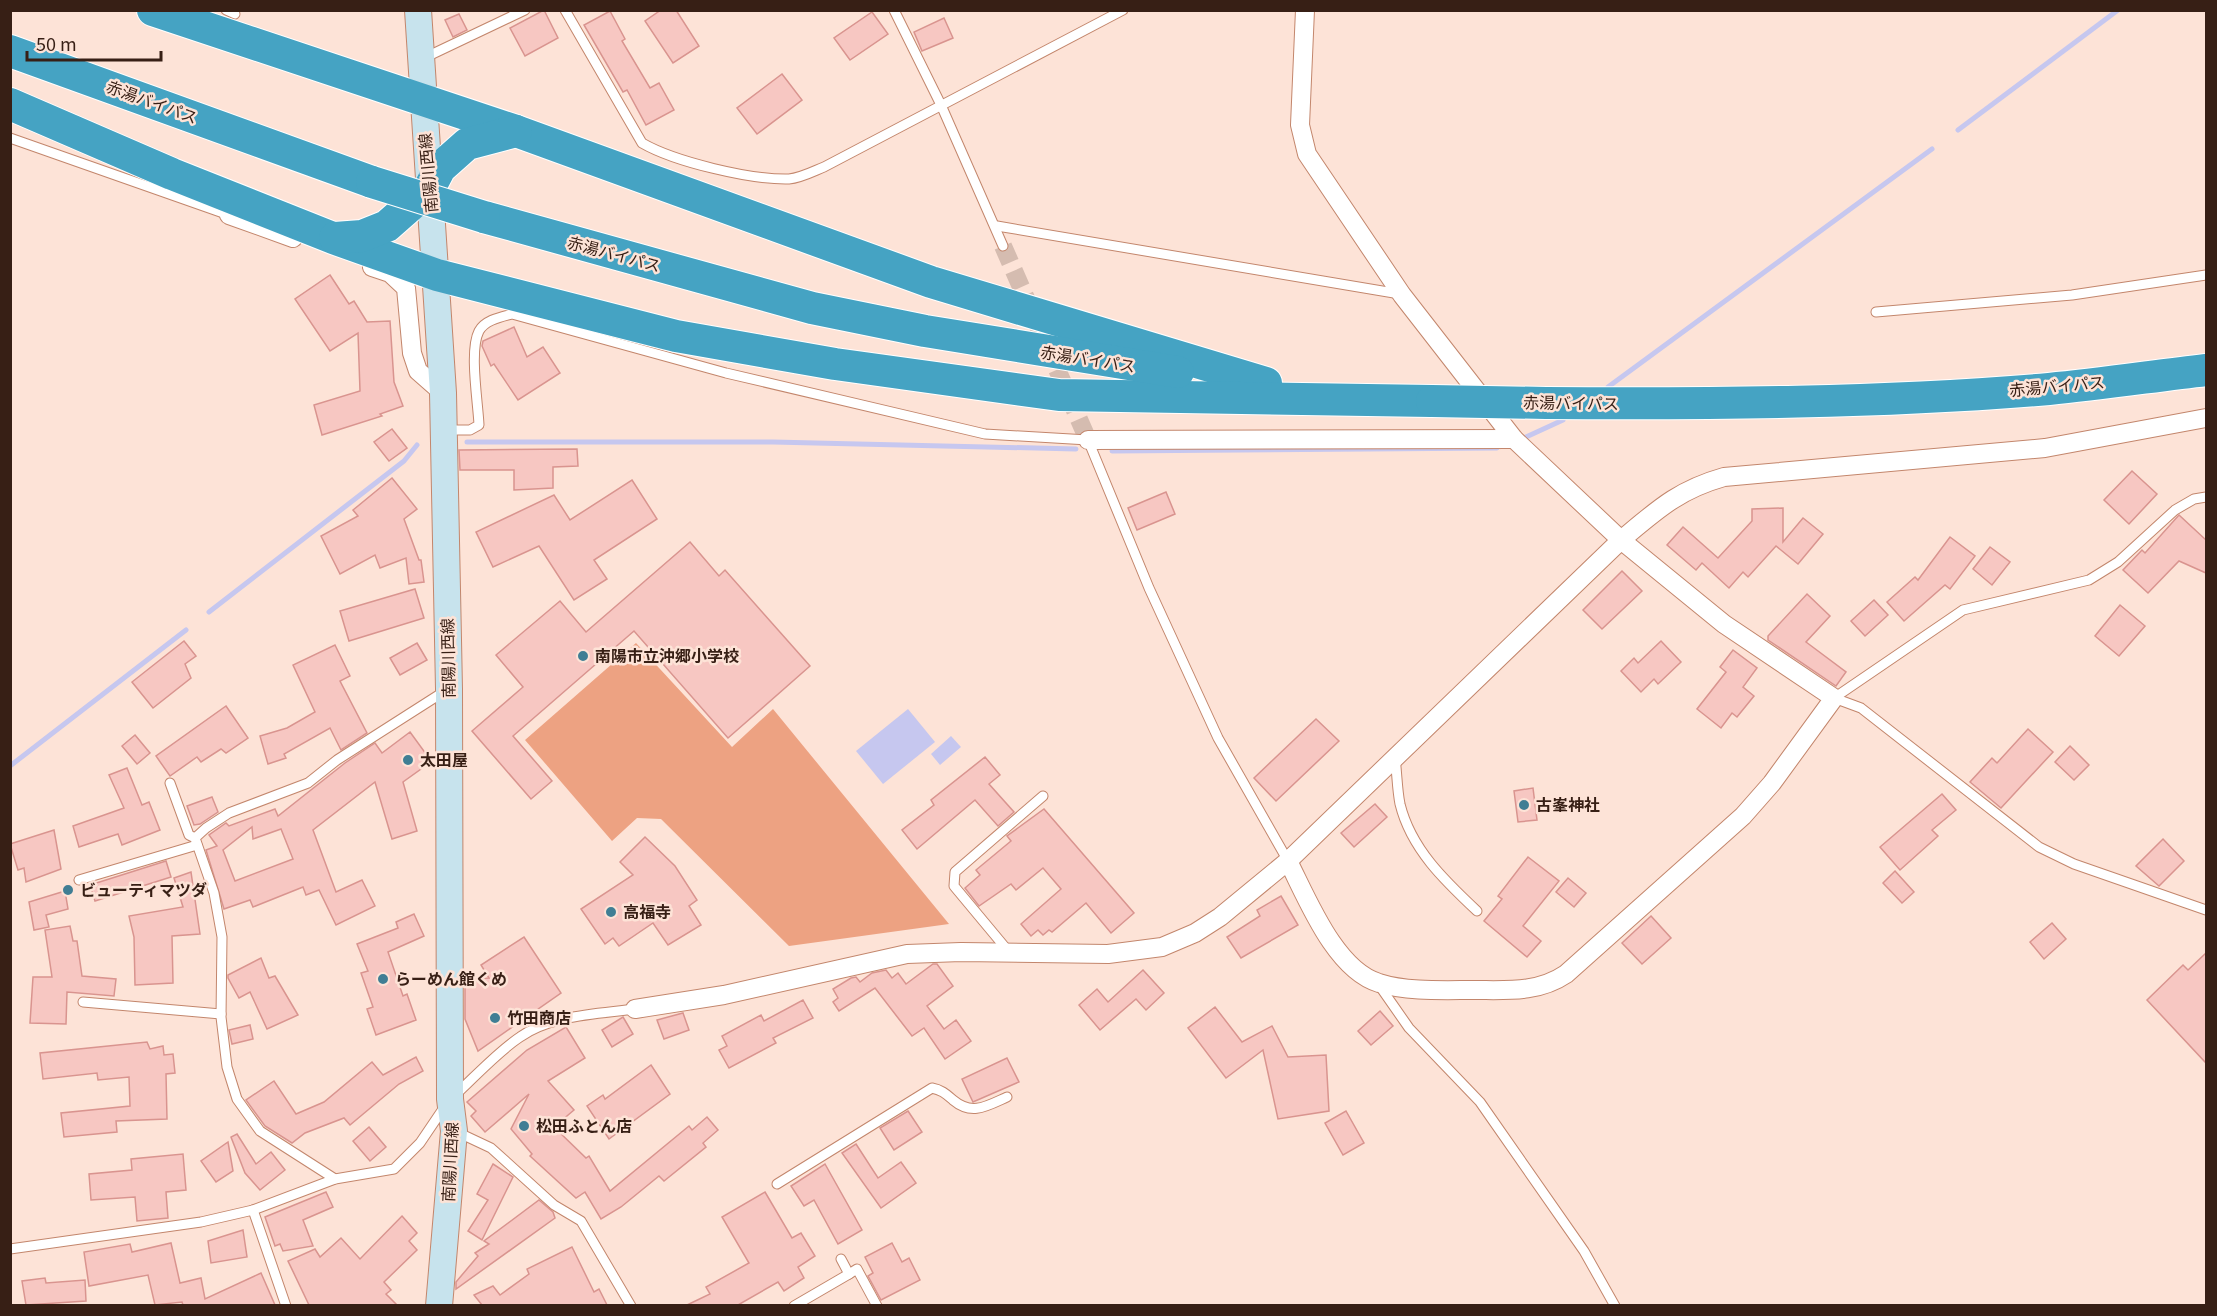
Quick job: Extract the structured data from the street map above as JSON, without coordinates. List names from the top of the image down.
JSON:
{
  "streets": {
    "highway": ["赤湯バイパス"],
    "main road": ["南陽川西線"]
  },
  "places": [
    "南陽市立沖郷小学校",
    "太田屋",
    "古峯神社",
    "ビューティマツダ",
    "高福寺",
    "らーめん館くめ",
    "竹田商店",
    "松田ふとん店"
  ],
  "scale_bar": "50 m"
}
